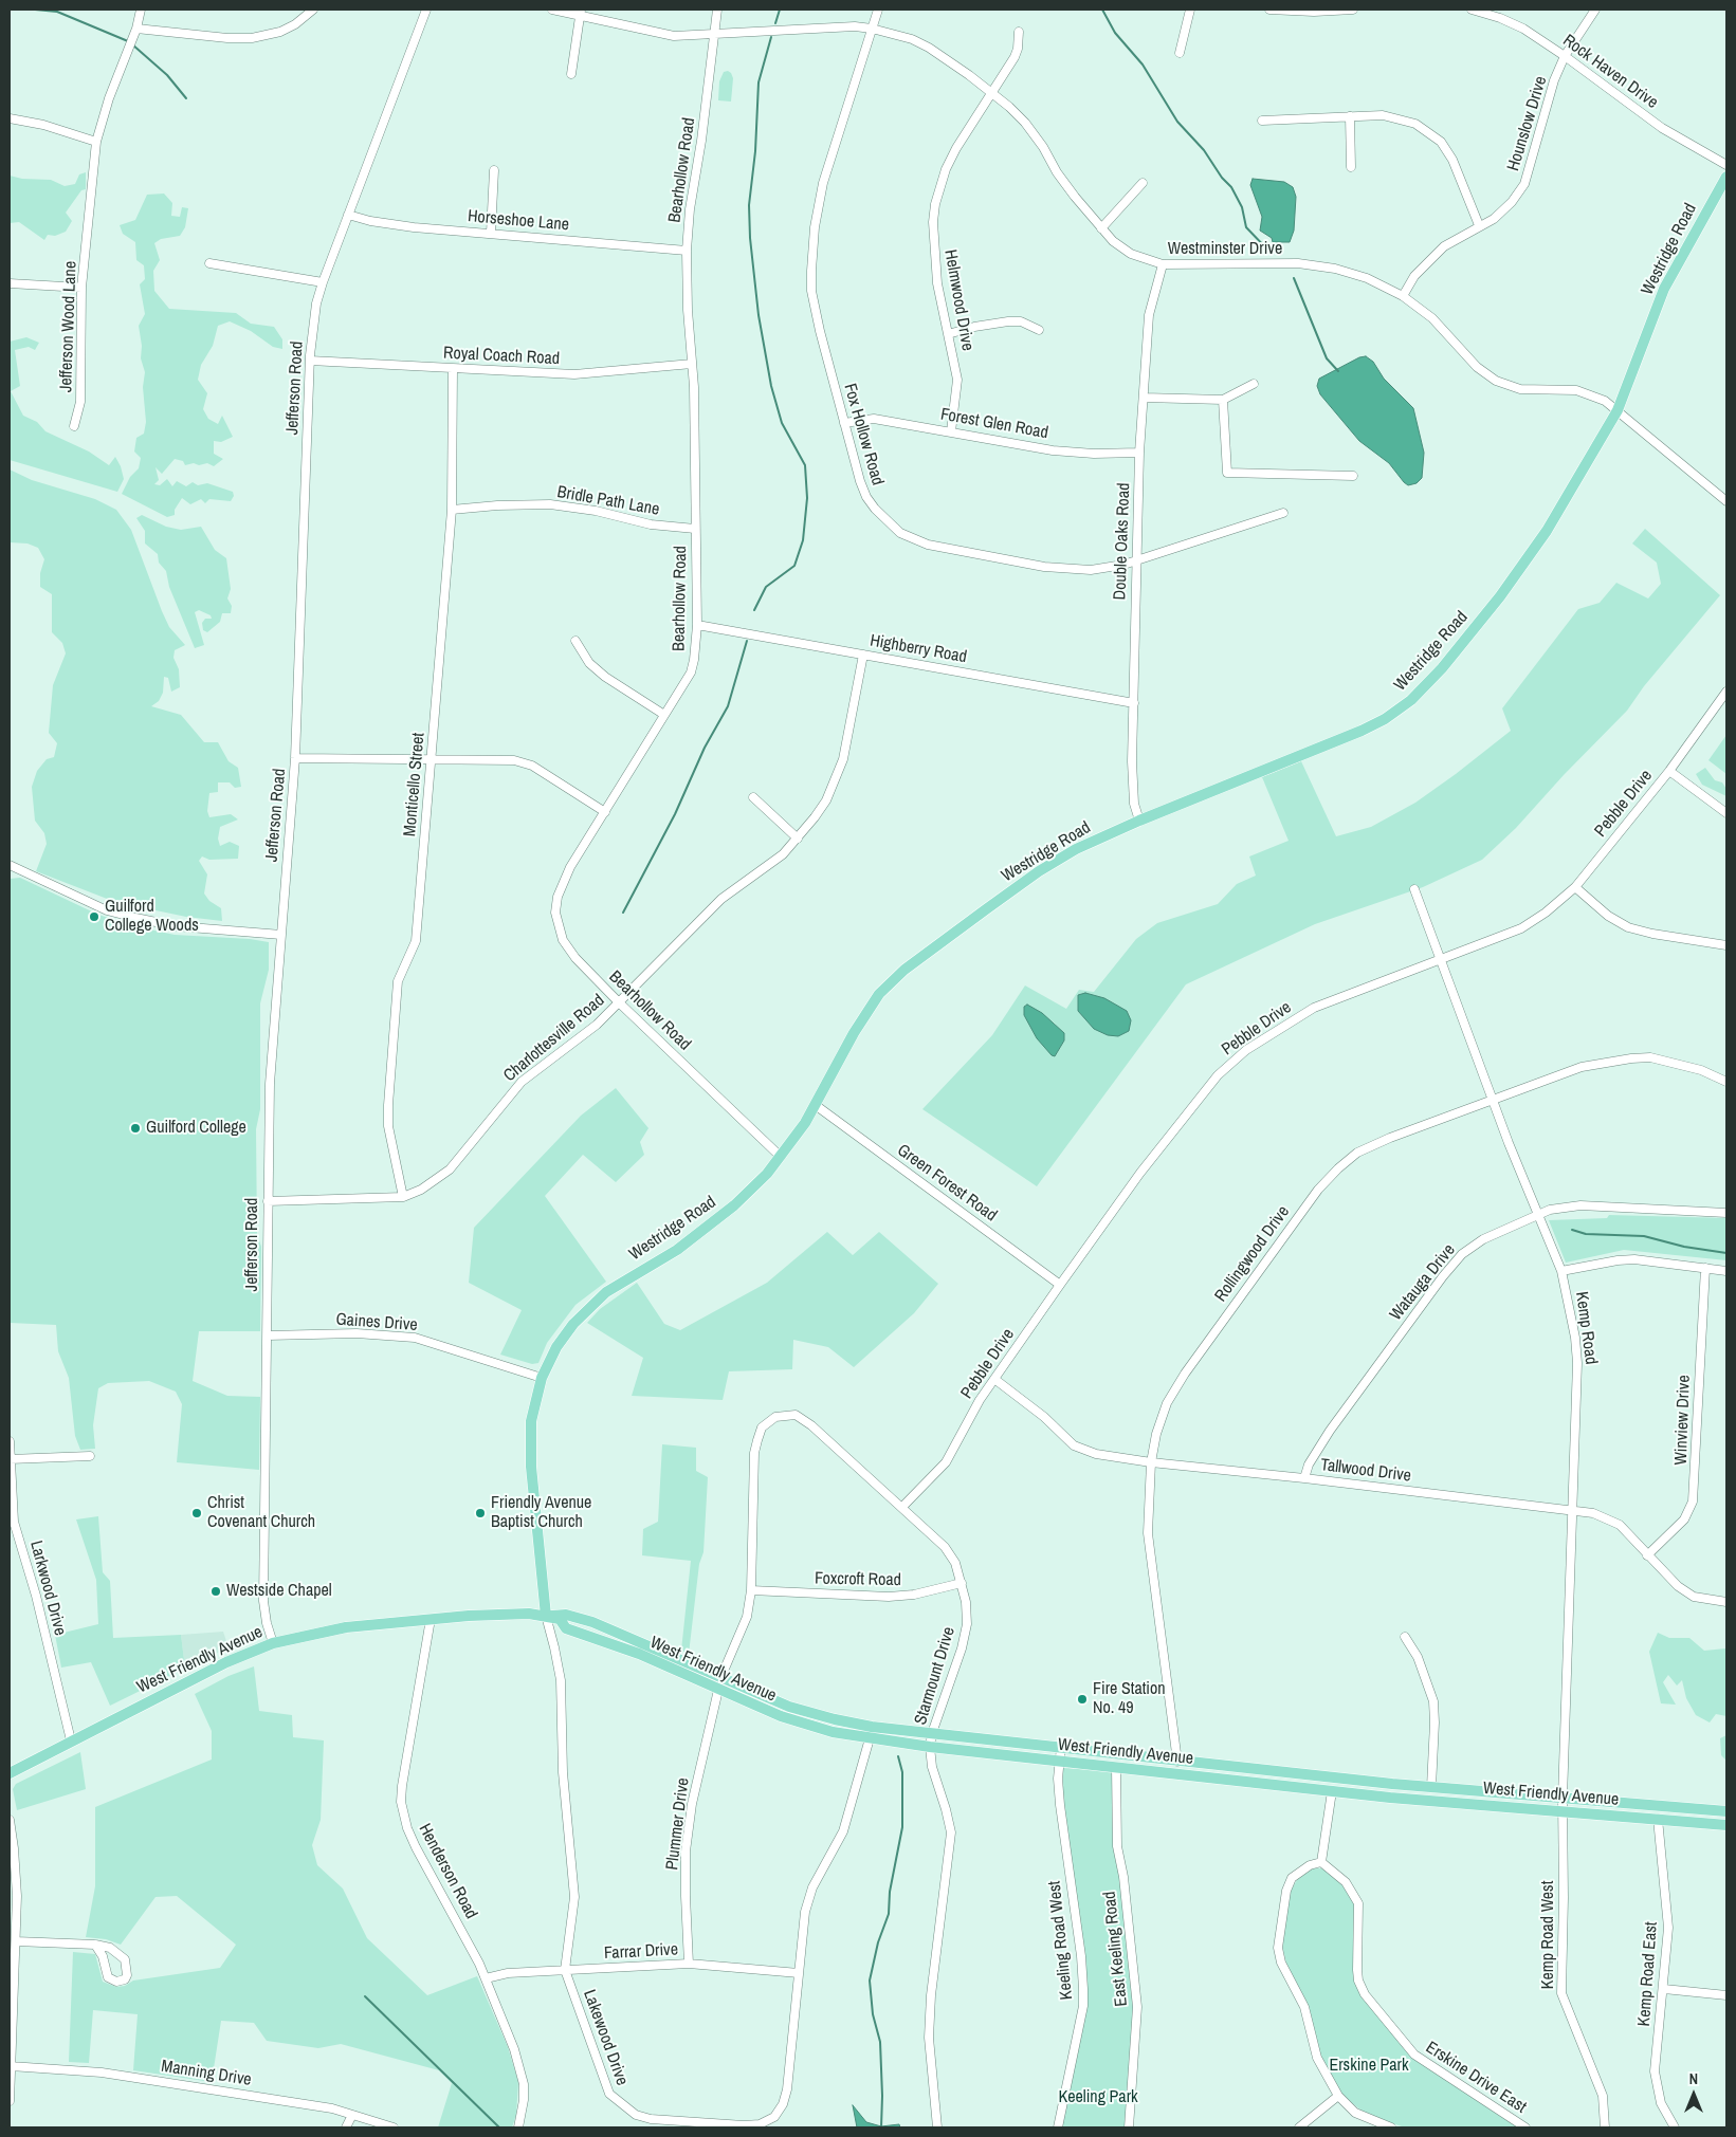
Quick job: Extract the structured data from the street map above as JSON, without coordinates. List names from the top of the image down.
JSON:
{
  "streets": {
    "main road": ["Westridge Road", "West Friendly Avenue"],
    "street": [
      "Rock Haven Drive",
      "Hounslow Drive",
      "Bearhollow Road",
      "Horseshoe Lane",
      "Westminster Drive",
      "Helmwood Drive",
      "Jefferson Wood Lane",
      "Royal Coach Road",
      "Jefferson Road",
      "Forest Glen Road",
      "Fox Hollow Road",
      "Bridle Path Lane",
      "Double Oaks Road",
      "Highberry Road",
      "Monticello Street",
      "Pebble Drive",
      "Charlottesville Road",
      "Green Forest Road",
      "Rollingwood Drive",
      "Watauga Drive",
      "Gaines Drive",
      "Kemp Road",
      "Winview Drive",
      "Tallwood Drive",
      "Foxcroft Road",
      "Larkwood Drive",
      "Starmount Drive",
      "Plummer Drive",
      "Henderson Road",
      "Kemp Road West",
      "Keeling Road West",
      "East Keeling Road",
      "Farrar Drive",
      "Kemp Road East",
      "Lakewood Drive",
      "Manning Drive",
      "Erskine Drive East"
    ]
  },
  "crossings": [
    ["Rock Haven Drive", "Hounslow Drive"],
    ["Hounslow Drive", "Westminster Drive"],
    ["Bearhollow Road", "Horseshoe Lane"],
    ["Bearhollow Road", "Westminster Drive"],
    ["Bearhollow Road", "Westridge Road"],
    ["Bearhollow Road", "Royal Coach Road"],
    ["Bearhollow Road", "Bridle Path Lane"],
    ["Bearhollow Road", "Highberry Road"],
    ["Bearhollow Road", "Charlottesville Road"],
    ["Horseshoe Lane", "Jefferson Road"],
    ["Westminster Drive", "Westridge Road"],
    ["Westminster Drive", "Helmwood Drive"],
    ["Westminster Drive", "Fox Hollow Road"],
    ["Westminster Drive", "Double Oaks Road"],
    ["Westridge Road", "Double Oaks Road"],
    ["Westridge Road", "Green Forest Road"],
    ["Westridge Road", "Gaines Drive"],
    ["Westridge Road", "West Friendly Avenue"],
    ["Westridge Road", "Lakewood Drive"],
    ["Helmwood Drive", "Forest Glen Road"],
    ["Royal Coach Road", "Jefferson Road"],
    ["Royal Coach Road", "Monticello Street"],
    ["Jefferson Road", "Charlottesville Road"],
    ["Jefferson Road", "Gaines Drive"],
    ["Jefferson Road", "West Friendly Avenue"],
    ["Forest Glen Road", "Fox Hollow Road"],
    ["Forest Glen Road", "Double Oaks Road"],
    ["Fox Hollow Road", "Double Oaks Road"],
    ["Bridle Path Lane", "Monticello Street"],
    ["Double Oaks Road", "Highberry Road"],
    ["Highberry Road", "Charlottesville Road"],
    ["Monticello Street", "Charlottesville Road"],
    ["Pebble Drive", "Green Forest Road"],
    ["Pebble Drive", "Kemp Road"],
    ["Pebble Drive", "Tallwood Drive"],
    ["Pebble Drive", "Starmount Drive"],
    ["Rollingwood Drive", "Kemp Road"],
    ["Rollingwood Drive", "Tallwood Drive"],
    ["Rollingwood Drive", "West Friendly Avenue"],
    ["Watauga Drive", "Kemp Road"],
    ["Watauga Drive", "Tallwood Drive"],
    ["Kemp Road", "Tallwood Drive"],
    ["Kemp Road", "West Friendly Avenue"],
    ["Kemp Road", "Kemp Road West"],
    ["Winview Drive", "Tallwood Drive"],
    ["Foxcroft Road", "Starmount Drive"],
    ["Larkwood Drive", "West Friendly Avenue"],
    ["West Friendly Avenue", "Starmount Drive"],
    ["West Friendly Avenue", "Plummer Drive"],
    ["West Friendly Avenue", "Henderson Road"],
    ["West Friendly Avenue", "Kemp Road West"],
    ["West Friendly Avenue", "Keeling Road West"],
    ["West Friendly Avenue", "East Keeling Road"],
    ["West Friendly Avenue", "Kemp Road East"],
    ["West Friendly Avenue", "Lakewood Drive"],
    ["Plummer Drive", "Farrar Drive"],
    ["Henderson Road", "Farrar Drive"],
    ["Farrar Drive", "Lakewood Drive"]
  ],
  "parks": ["Erskine Park", "Keeling Park"],
  "places": [
    "Guilford College Woods",
    "Guilford College",
    "Christ Covenant Church",
    "Friendly Avenue Baptist Church",
    "Westside Chapel",
    "Fire Station No. 49"
  ],
  "north": "top"
}
